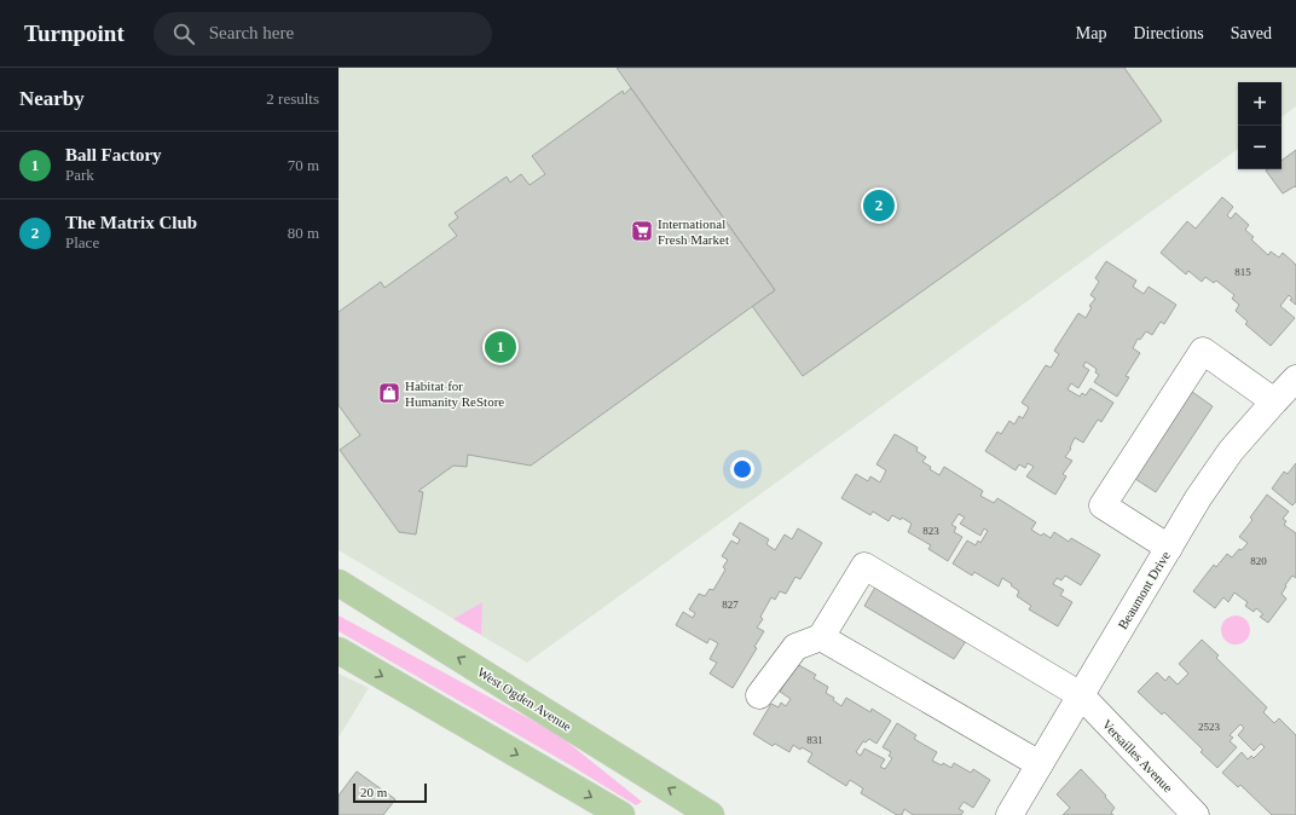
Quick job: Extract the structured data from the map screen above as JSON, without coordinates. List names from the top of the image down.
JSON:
{
  "streets": {
    "main road": ["West Ogden Avenue"],
    "street": ["Beaumont Drive", "Versailles Avenue"]
  },
  "crossings": [
    ["Beaumont Drive", "Versailles Avenue"]
  ],
  "places": {
    "supermarket": ["International Fresh Market"],
    "shop": ["Habitat for Humanity ReStore"]
  },
  "house_numbers": [
    "815",
    "823",
    "820",
    "827",
    "2523",
    "831"
  ],
  "scale_bar": "20 m",
  "page": {
    "header": "Turnpoint",
    "search": "Search here",
    "nav": ["Map", "Directions", "Saved"],
    "heading": ["Nearby", "2 results"],
    "map_buttons": ["+", "−"],
    "list": [
      {
        "mark": "1",
        "name": "Ball Factory",
        "note": "Park",
        "value": "70 m"
      },
      {
        "mark": "2",
        "name": "The Matrix Club",
        "note": "Place",
        "value": "80 m"
      }
    ],
    "pins": ["2", "1"],
    "scale": "20 m"
  }
}
